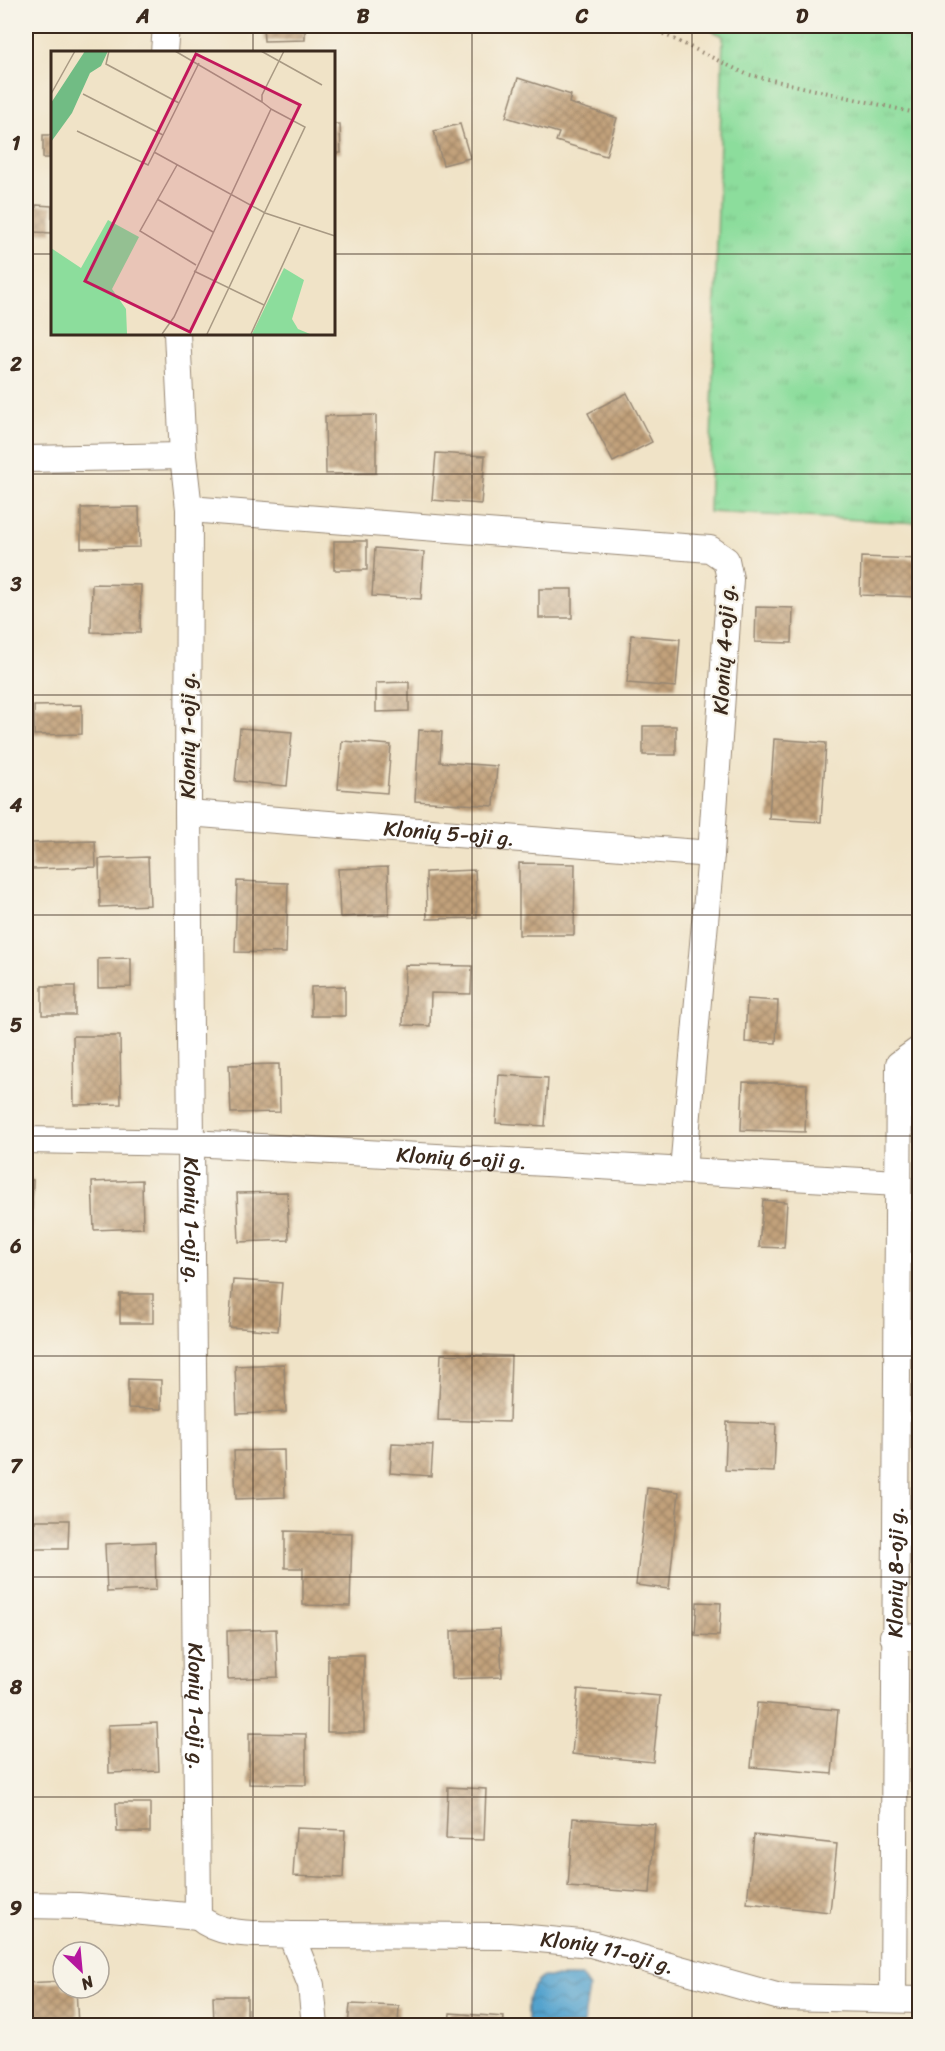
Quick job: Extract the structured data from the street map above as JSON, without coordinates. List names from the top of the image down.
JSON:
{
  "streets": {
    "street": [
      "Klonių 4-oji g.",
      "Klonių 1-oji g.",
      "Klonių 5-oji g.",
      "Klonių 6-oji g.",
      "Klonių 8-oji g.",
      "Klonių 11-oji g."
    ]
  },
  "crossings": [
    ["Klonių 4-oji g.", "Klonių 1-oji g."],
    ["Klonių 4-oji g.", "Klonių 5-oji g."],
    ["Klonių 4-oji g.", "Klonių 6-oji g."],
    ["Klonių 1-oji g.", "Klonių 5-oji g."],
    ["Klonių 1-oji g.", "Klonių 6-oji g."],
    ["Klonių 6-oji g.", "Klonių 8-oji g."],
    ["Klonių 8-oji g.", "Klonių 11-oji g."]
  ],
  "north": "bottom right",
  "grid": {
    "columns": [
      "A",
      "B",
      "C",
      "D"
    ],
    "rows": [
      "1",
      "2",
      "3",
      "4",
      "5",
      "6",
      "7",
      "8",
      "9"
    ]
  }
}
